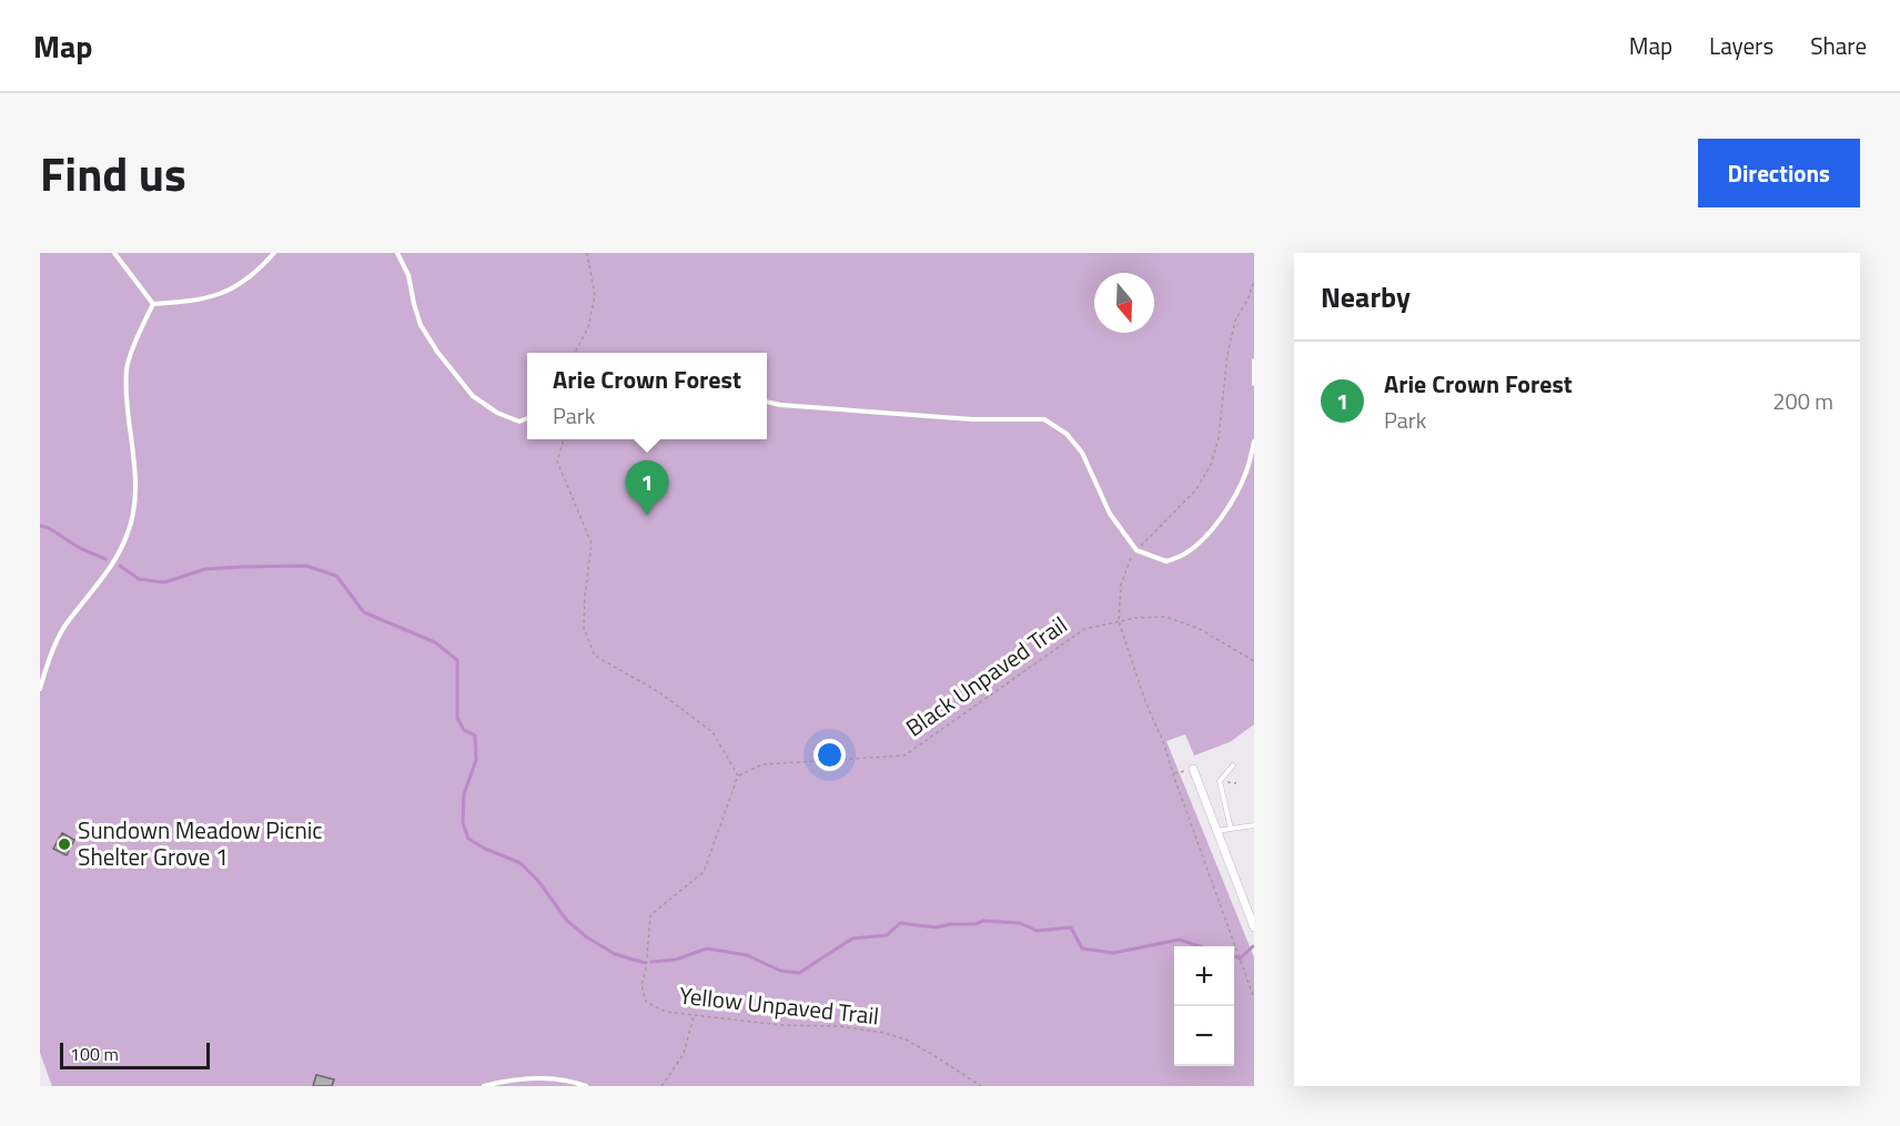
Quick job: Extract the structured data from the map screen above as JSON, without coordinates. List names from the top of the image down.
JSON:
{
  "streets": {
    "path": ["Black Unpaved Trail", "Yellow Unpaved Trail"]
  },
  "crossings": [
    ["Black Unpaved Trail", "Yellow Unpaved Trail"]
  ],
  "places": ["Sundown Meadow Picnic Shelter Grove 1"],
  "scale_bar": "100 m",
  "north": "bottom",
  "page": {
    "header": "Map",
    "nav": ["Map", "Layers", "Share"],
    "title": "Find us",
    "buttons": "Directions",
    "heading": "Nearby",
    "list": [
      {
        "mark": "1",
        "name": "Arie Crown Forest",
        "note": "Park",
        "value": "200 m"
      }
    ],
    "popup": ["Arie Crown Forest", "Park"],
    "pins": "1",
    "map_buttons": ["+", "−"],
    "scale": "100 m"
  }
}
